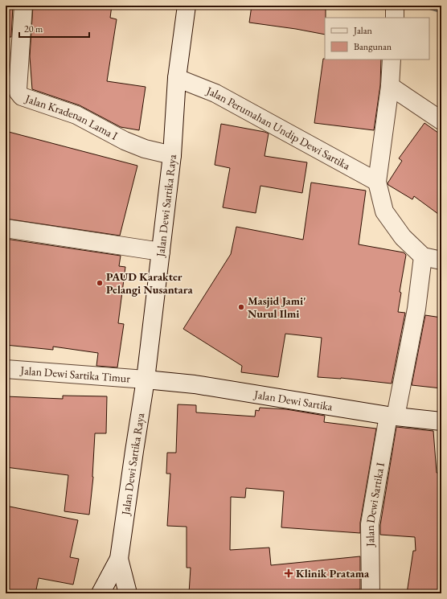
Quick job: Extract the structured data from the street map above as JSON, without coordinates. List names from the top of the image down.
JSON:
{
  "streets": {
    "street": [
      "Jalan Kradenan Lama I",
      "Jalan Perumahan Undip Dewi Sartika",
      "Jalan Dewi Sartika Raya",
      "Jalan Dewi Sartika Timur",
      "Jalan Dewi Sartika",
      "Jalan Dewi Sartika I"
    ]
  },
  "crossings": [
    ["Jalan Kradenan Lama I", "Jalan Dewi Sartika Raya"],
    ["Jalan Perumahan Undip Dewi Sartika", "Jalan Dewi Sartika Raya"],
    ["Jalan Dewi Sartika Raya", "Jalan Dewi Sartika Timur"],
    ["Jalan Dewi Sartika Raya", "Jalan Dewi Sartika"],
    ["Jalan Dewi Sartika Timur", "Jalan Dewi Sartika"],
    ["Jalan Dewi Sartika", "Jalan Dewi Sartika I"]
  ],
  "places": {
    "other": ["PAUD Karakter Pelangi Nusantara", "Masjid Jami' Nurul Ilmi"],
    "health": ["Klinik Pratama"]
  },
  "legend": ["Jalan", "Bangunan"],
  "scale_bar": "20 m"
}
